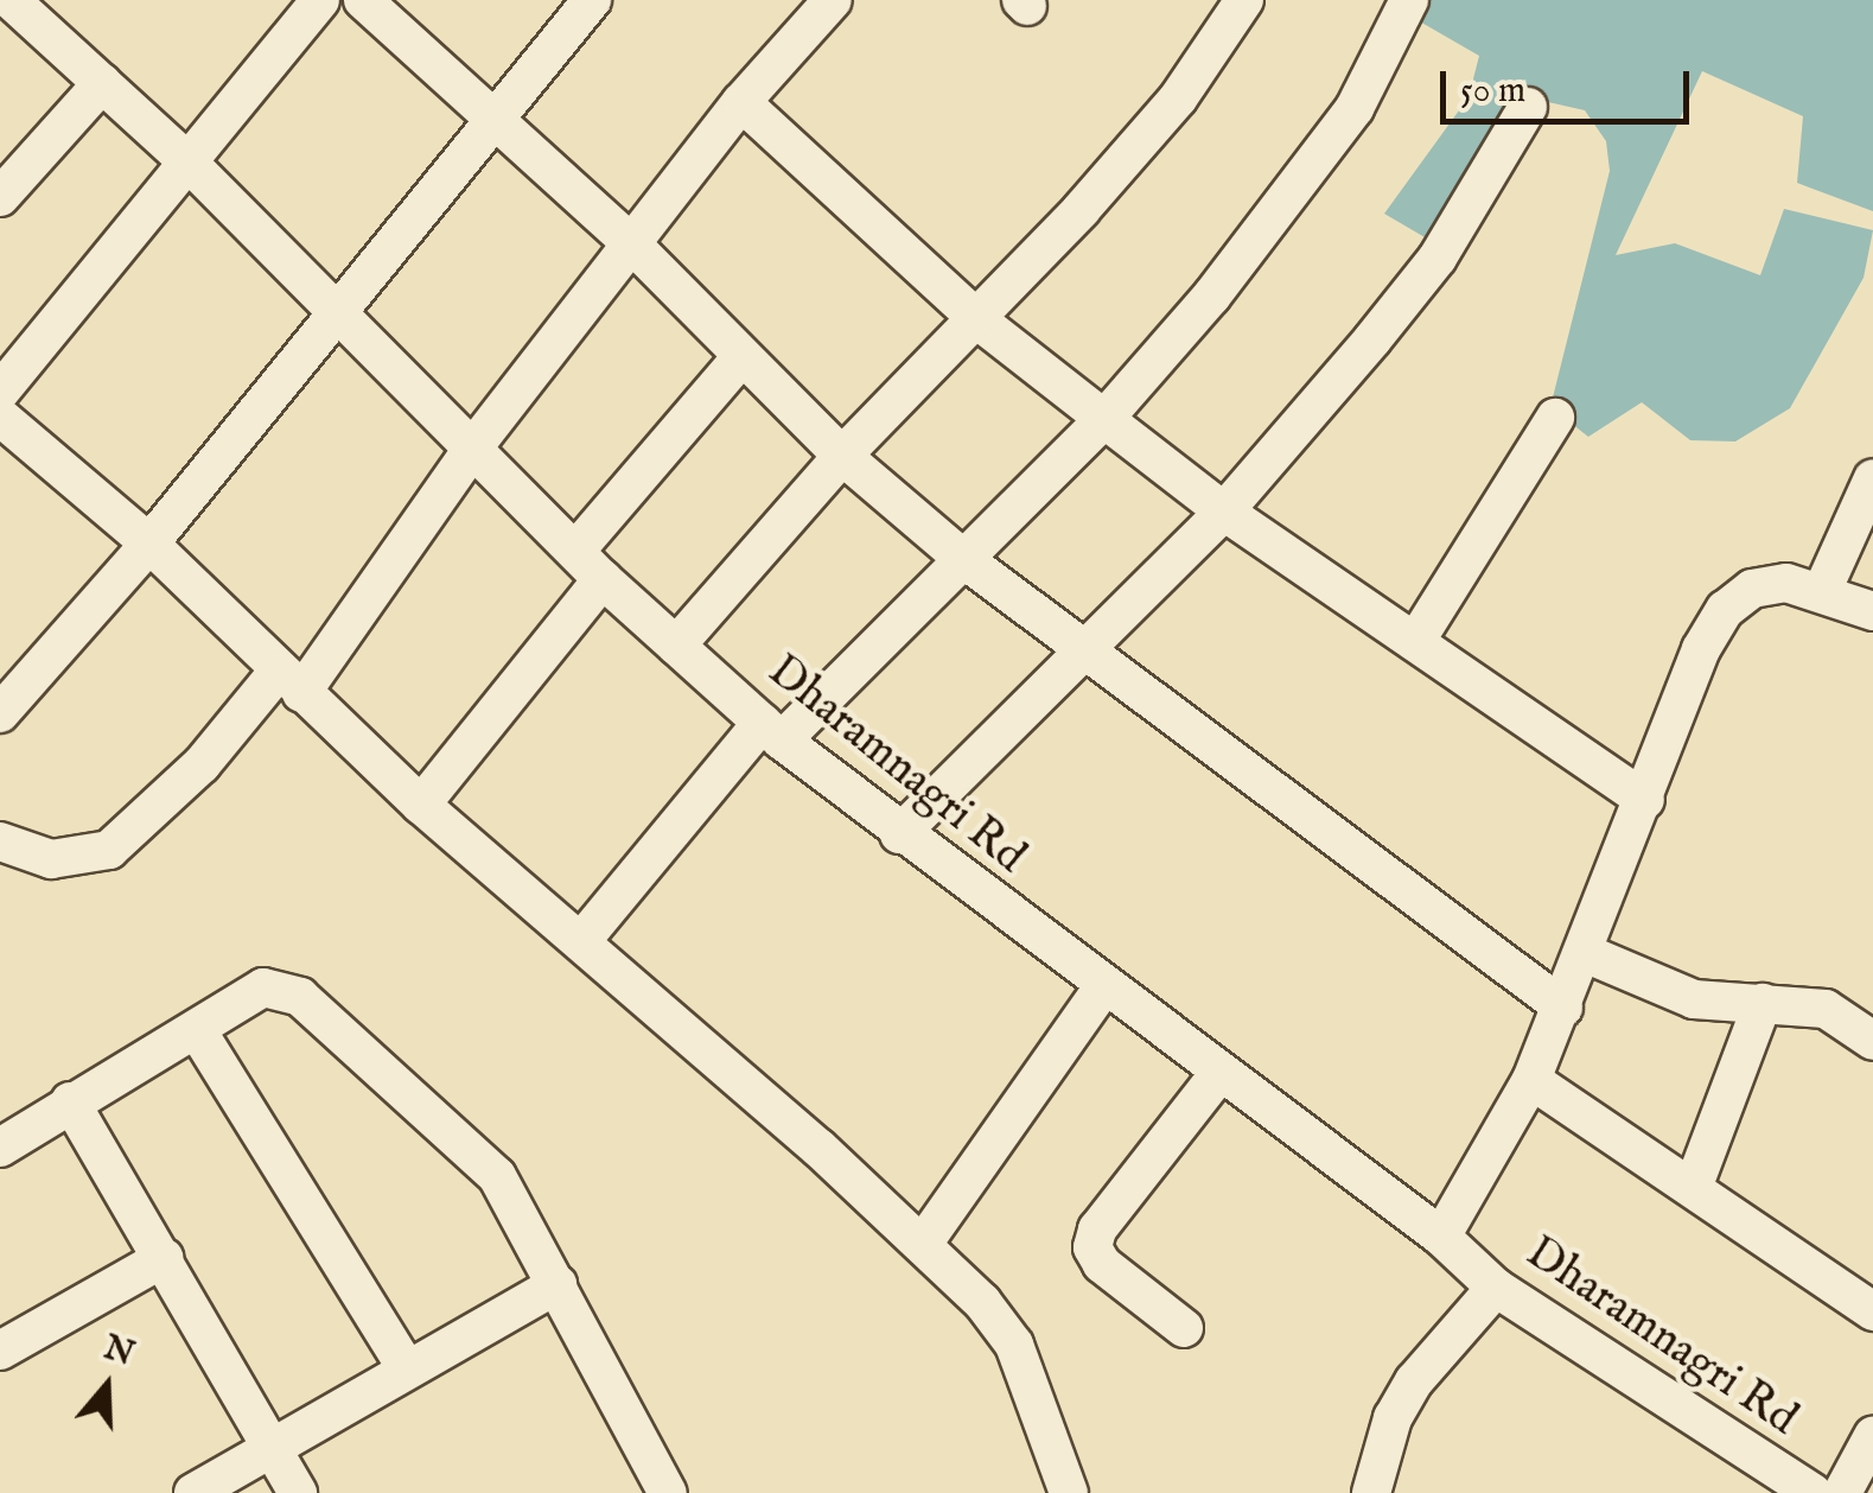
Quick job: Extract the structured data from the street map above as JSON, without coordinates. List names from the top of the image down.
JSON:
{
  "streets": {
    "street": ["Dharamnagri Rd"]
  },
  "scale_bar": "50 m",
  "north": "top"
}
